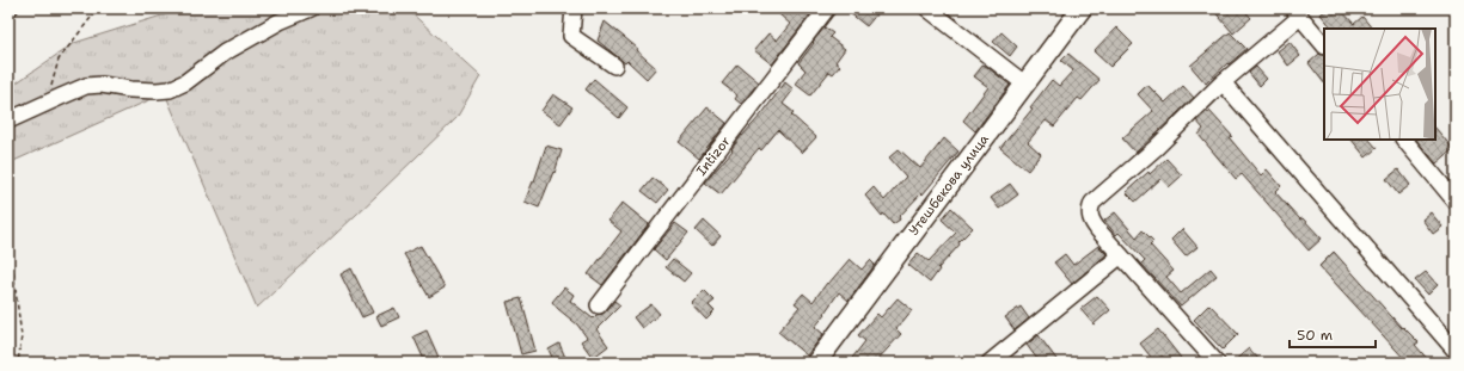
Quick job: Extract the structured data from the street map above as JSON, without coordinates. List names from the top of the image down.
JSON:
{
  "streets": {
    "main road": ["Утешбекова улица"],
    "street": ["Intizor"]
  },
  "scale_bar": "50 m"
}
